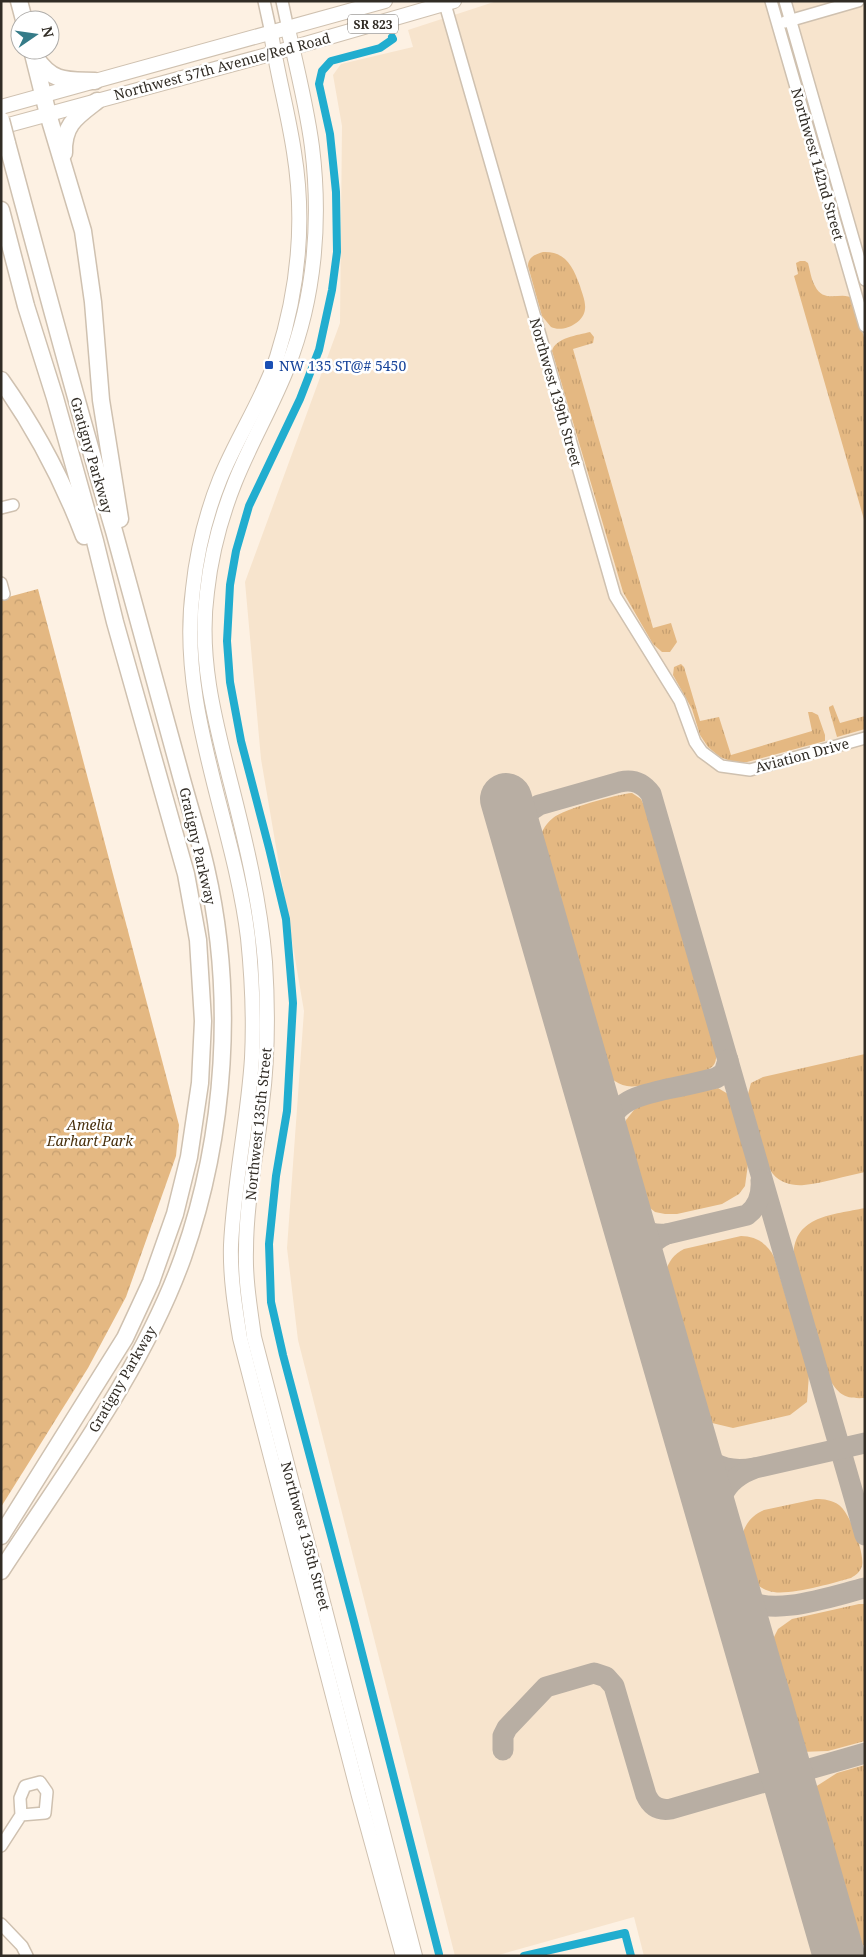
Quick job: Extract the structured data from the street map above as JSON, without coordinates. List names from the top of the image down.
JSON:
{
  "streets": {
    "highway": ["Gratigny Parkway"],
    "main road": ["SR 823", "Northwest 57th Avenue/Red Road", "Northwest 135th Street"],
    "street": ["Northwest 142nd Street", "Northwest 139th Street", "Aviation Drive"]
  },
  "crossings": [
    ["SR 823", "Northwest 57th Avenue/Red Road"],
    ["Northwest 57th Avenue/Red Road", "Northwest 139th Street"],
    ["Northwest 57th Avenue/Red Road", "Northwest 135th Street"],
    ["Northwest 139th Street", "Aviation Drive"]
  ],
  "parks": ["Amelia Earhart Park"],
  "places": {
    "transit": ["NW 135 ST@# 5450"]
  },
  "north": "right"
}
